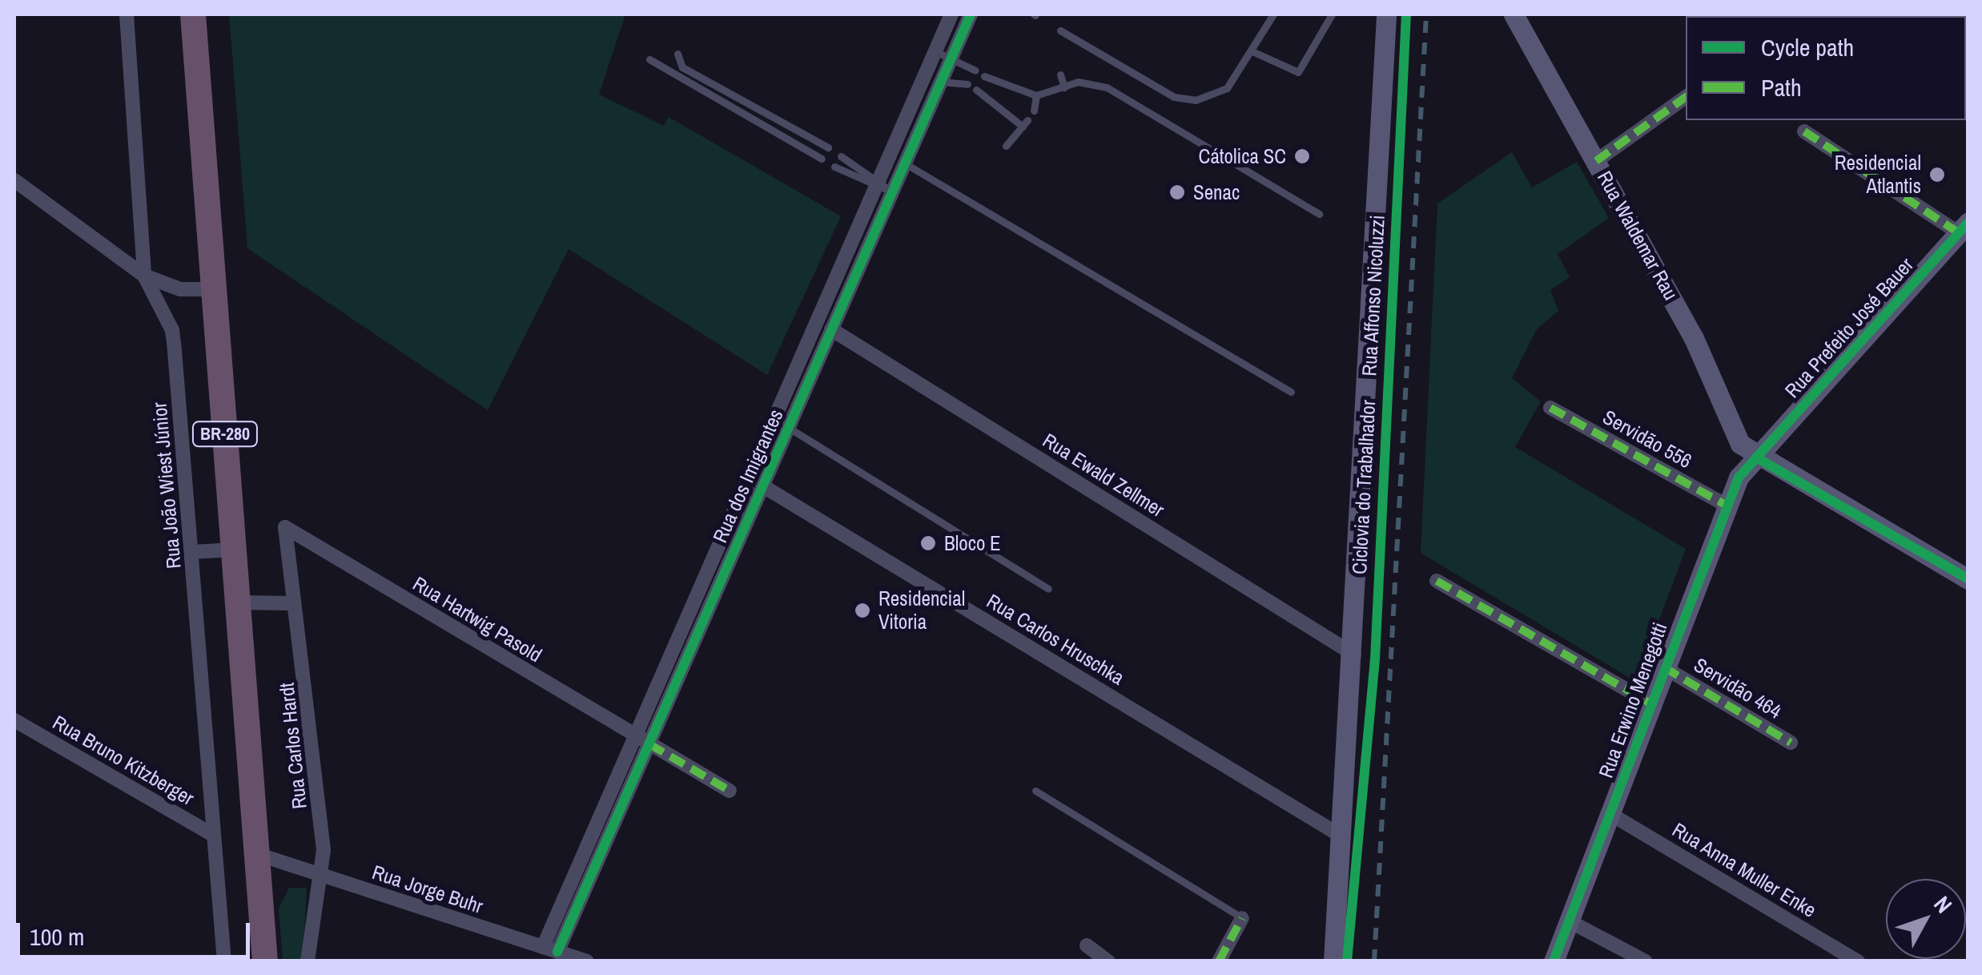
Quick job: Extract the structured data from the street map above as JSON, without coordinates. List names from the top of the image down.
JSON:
{
  "streets": {
    "highway": ["BR-280"],
    "street": [
      "Rua Waldemar Rau",
      "Rua Affonso Nicoluzzi",
      "Rua Prefeito José Bauer",
      "Servidão 556",
      "Rua Ewald Zellmer",
      "Rua dos Imigrantes",
      "Rua João Wiest Júnior",
      "Rua Hartwig Pasold",
      "Rua Carlos Hruschka",
      "Servidão 464",
      "Rua Erwino Menegotti",
      "Rua Carlos Hardt",
      "Rua Bruno Kitzberger",
      "Rua Anna Muller Enke",
      "Rua Jorge Buhr"
    ],
    "cycle path": ["Ciclovia do Trabalhador"]
  },
  "crossings": [
    ["Rua Waldemar Rau", "Rua Prefeito José Bauer"],
    ["Rua Waldemar Rau", "Rua Erwino Menegotti"],
    ["Rua Affonso Nicoluzzi", "Rua Ewald Zellmer"],
    ["Rua Affonso Nicoluzzi", "Rua Carlos Hruschka"],
    ["Rua Prefeito José Bauer", "Rua Erwino Menegotti"],
    ["BR-280", "Rua Jorge Buhr"],
    ["Servidão 556", "Rua Erwino Menegotti"],
    ["Rua Ewald Zellmer", "Rua dos Imigrantes"],
    ["Rua dos Imigrantes", "Rua Hartwig Pasold"],
    ["Rua dos Imigrantes", "Rua Carlos Hruschka"],
    ["Rua dos Imigrantes", "Rua Jorge Buhr"],
    ["Rua João Wiest Júnior", "Rua Bruno Kitzberger"],
    ["Rua Hartwig Pasold", "Rua Carlos Hardt"],
    ["Servidão 464", "Rua Erwino Menegotti"],
    ["Rua Erwino Menegotti", "Rua Anna Muller Enke"],
    ["Rua Carlos Hardt", "Rua Jorge Buhr"]
  ],
  "places": [
    "Cátolica SC",
    "Residencial Atlantis",
    "Senac",
    "Bloco E",
    "Residencial Vitoria"
  ],
  "legend": ["Cycle path", "Path"],
  "scale_bar": "100 m",
  "north": "top right"
}
